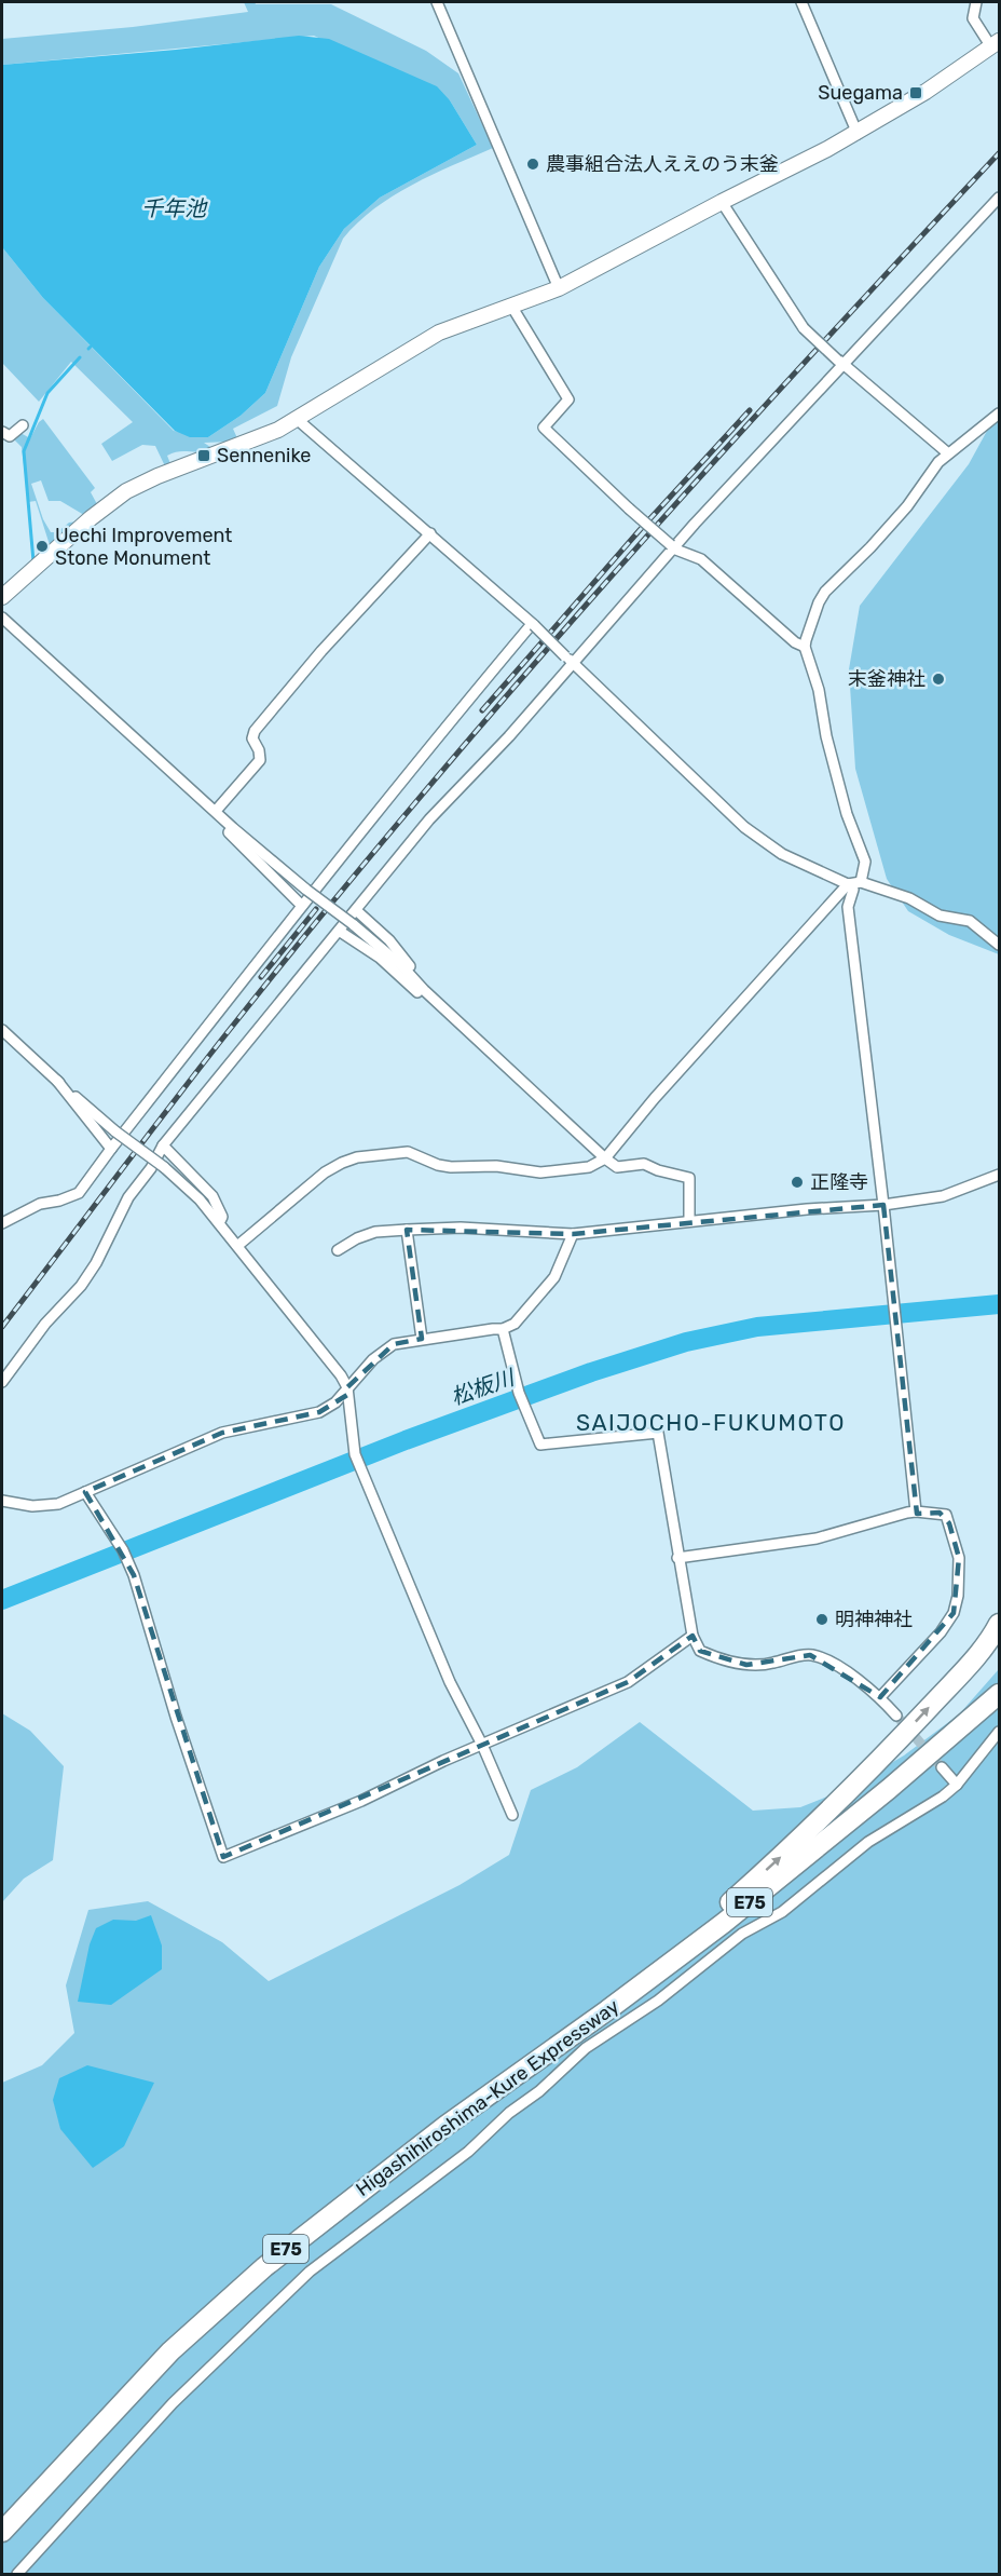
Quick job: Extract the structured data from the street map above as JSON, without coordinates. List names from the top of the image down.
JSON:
{
  "streets": {
    "highway": ["E75", "Higashihiroshima-Kure Expressway"]
  },
  "districts": ["SAIJOCHO-FUKUMOTO"],
  "water": ["千年池", "松板川"],
  "places": {
    "transit": ["Suegama", "Sennenike"],
    "other": [
      "農事組合法人ええのう末釜",
      "Uechi Improvement Stone Monument",
      "末釜神社",
      "正隆寺",
      "明神神社"
    ]
  }
}
